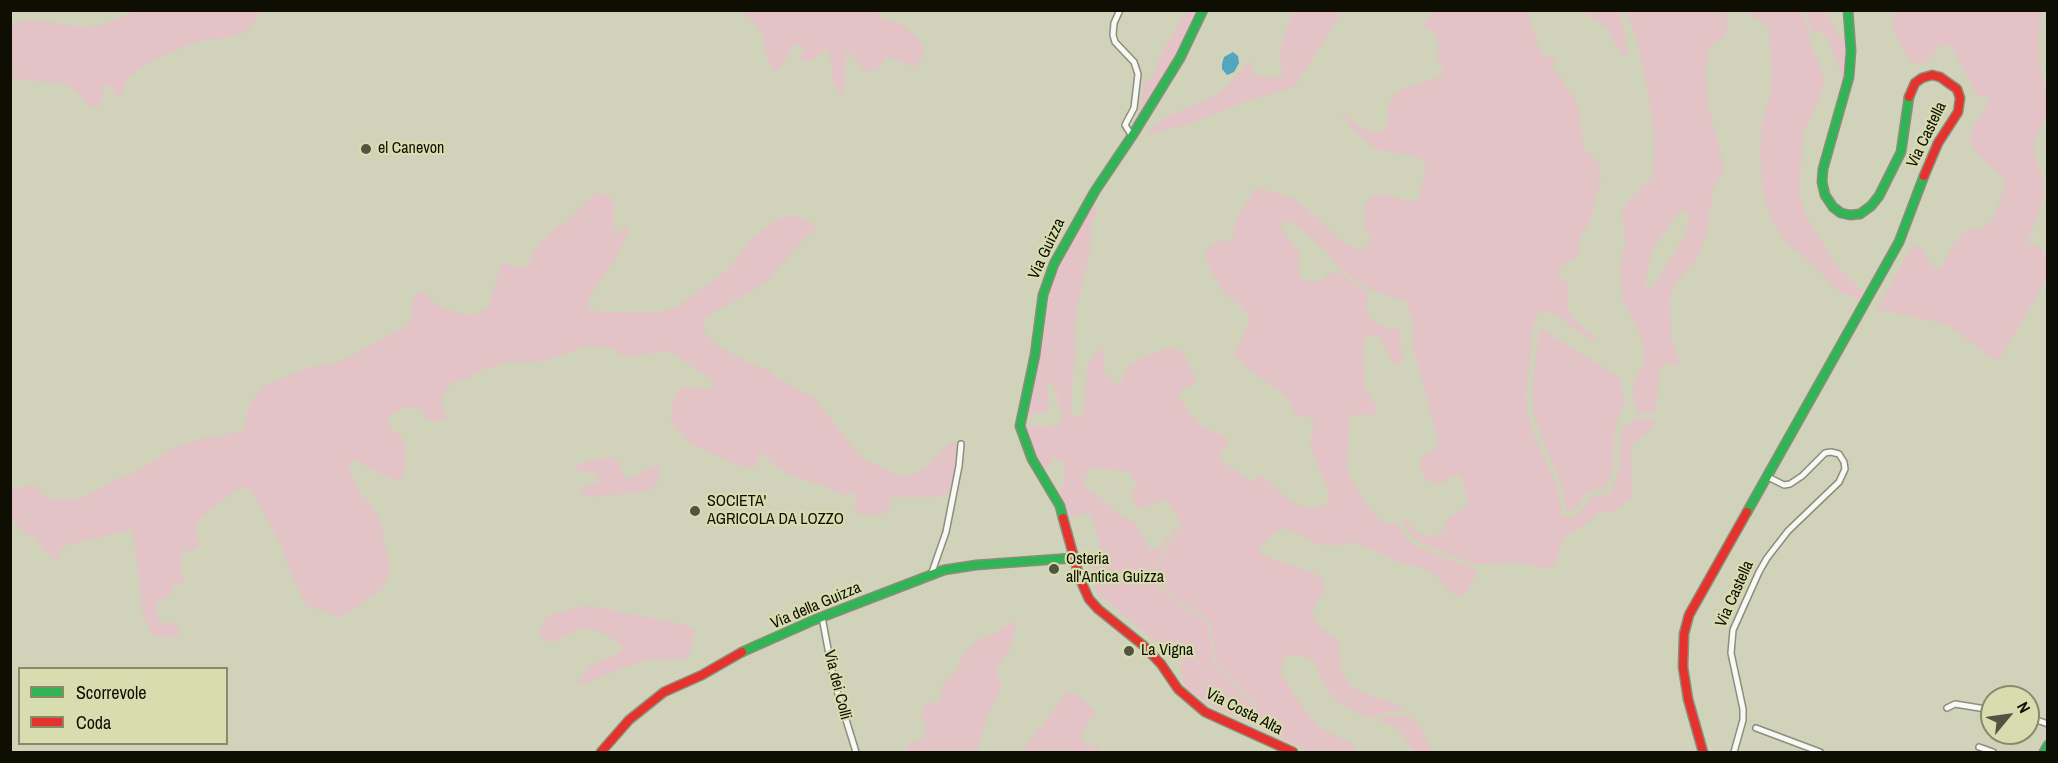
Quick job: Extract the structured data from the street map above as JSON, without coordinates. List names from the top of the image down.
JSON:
{
  "streets": {
    "main road": [
      "Via Castella",
      "Via Guizza",
      "Via della Guizza",
      "Via Costa Alta"
    ],
    "street": ["Via dei Colli"]
  },
  "crossings": [
    ["Via Guizza", "Via della Guizza"],
    ["Via Guizza", "Via Costa Alta"],
    ["Via della Guizza", "Via dei Colli"],
    ["Via della Guizza", "Via Costa Alta"]
  ],
  "places": [
    "el Canevon",
    "SOCIETA' AGRICOLA DA LOZZO",
    "Osteria all'Antica Guizza",
    "La Vigna"
  ],
  "legend": ["Scorrevole", "Coda"],
  "north": "top right"
}
